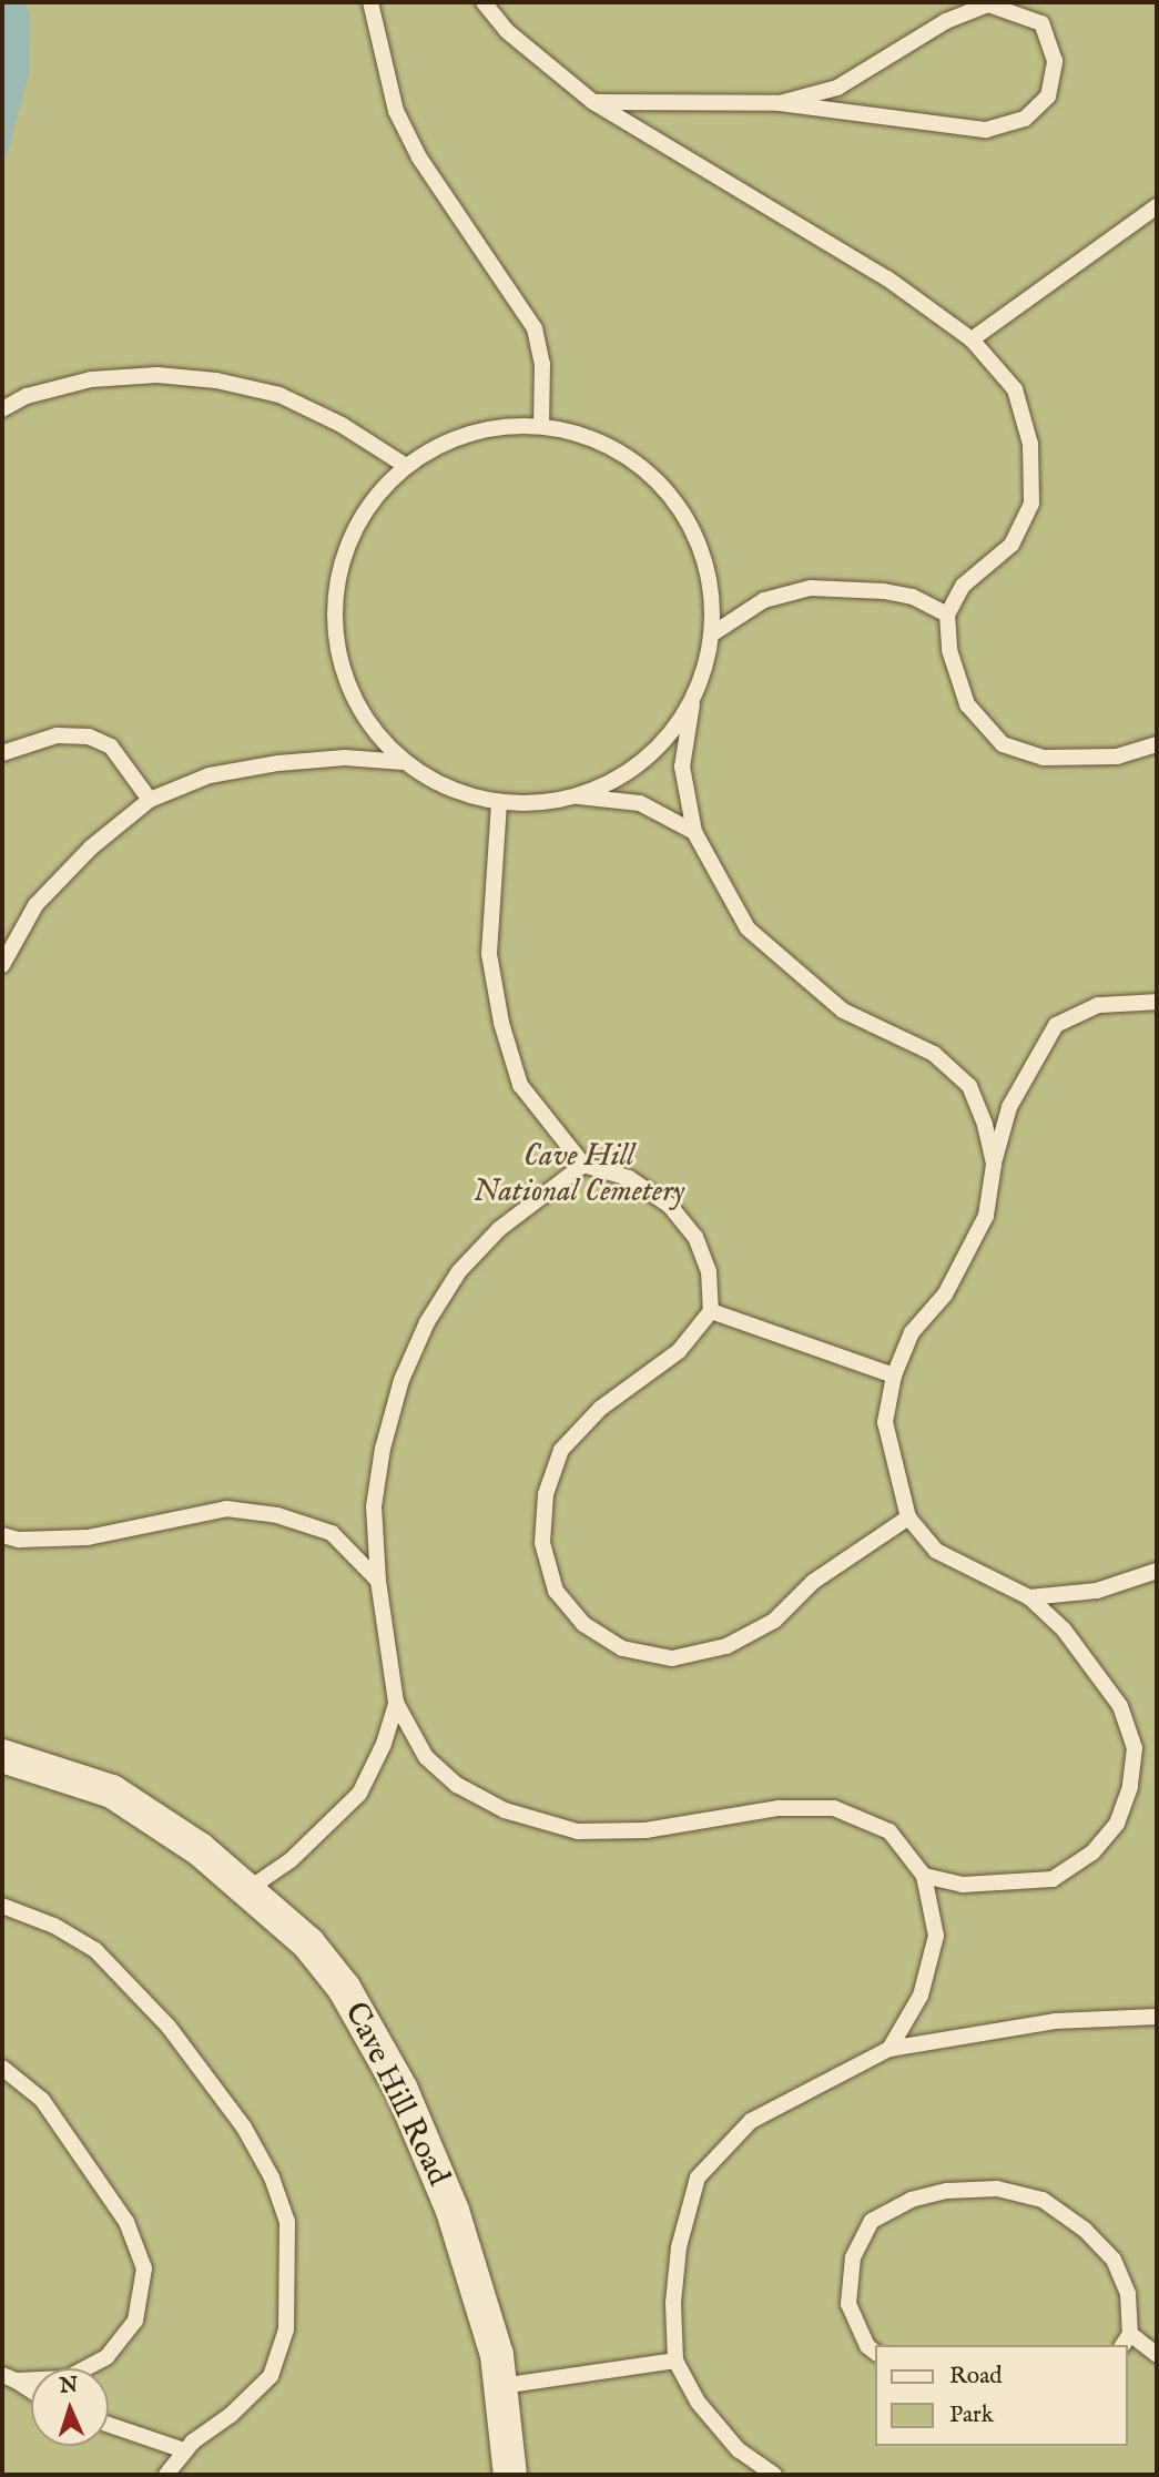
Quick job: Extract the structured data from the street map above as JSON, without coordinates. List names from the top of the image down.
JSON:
{
  "streets": {
    "street": ["Cave Hill Road"]
  },
  "parks": ["Cave Hill National Cemetery"],
  "legend": ["Road", "Park"],
  "north": "top"
}
